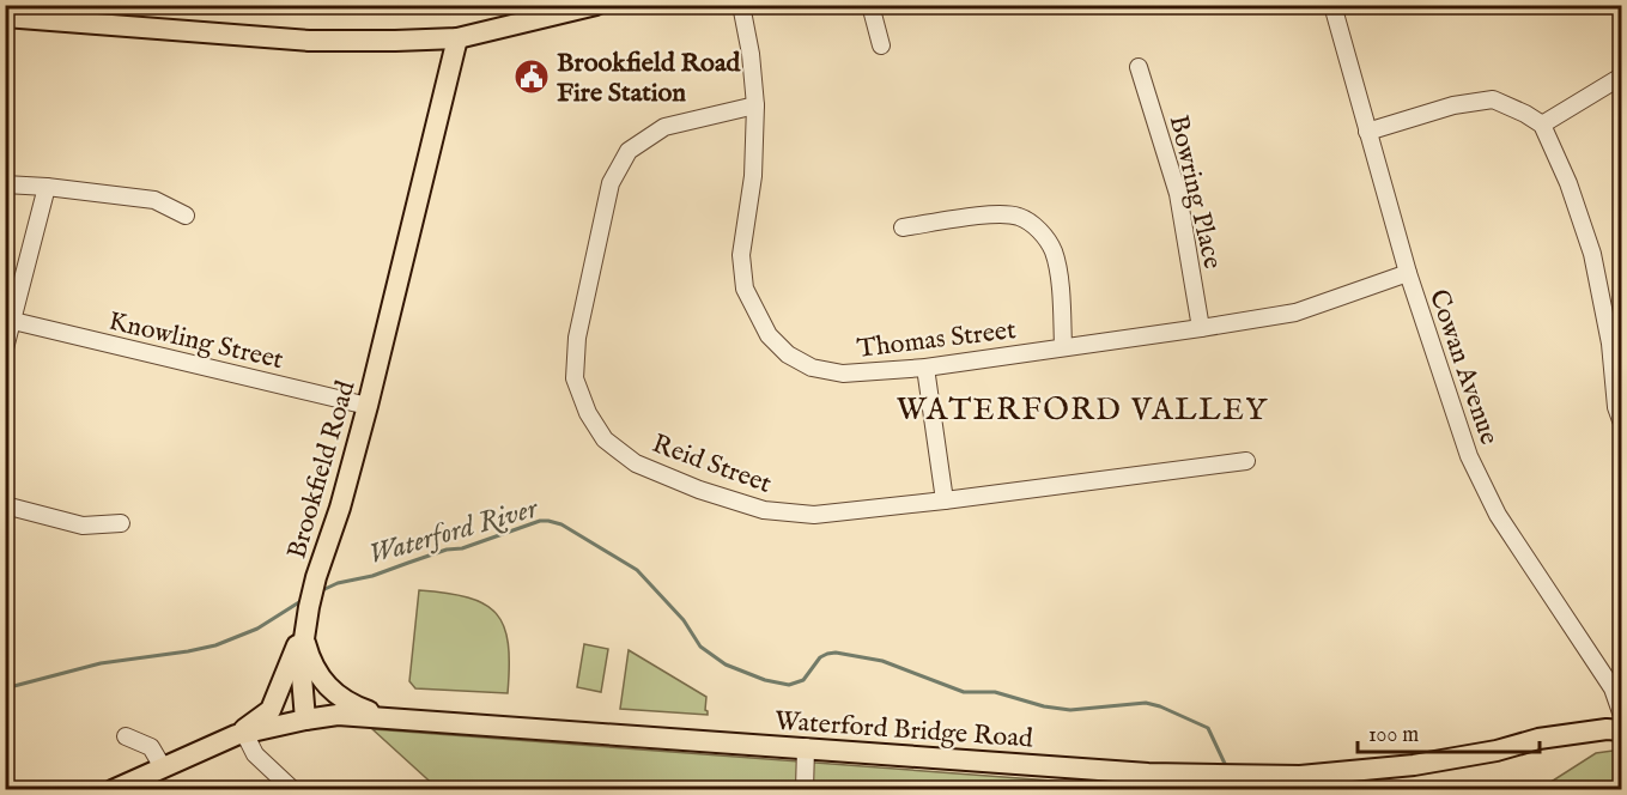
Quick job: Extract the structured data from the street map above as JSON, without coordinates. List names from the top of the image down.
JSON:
{
  "streets": {
    "main road": ["Brookfield Road", "Waterford Bridge Road"],
    "street": [
      "Bowring Place",
      "Thomas Street",
      "Knowling Street",
      "Cowan Avenue",
      "Reid Street"
    ]
  },
  "crossings": [
    ["Bowring Place", "Thomas Street"],
    ["Thomas Street", "Cowan Avenue"],
    ["Thomas Street", "Reid Street"],
    ["Knowling Street", "Brookfield Road"],
    ["Brookfield Road", "Waterford Bridge Road"]
  ],
  "districts": ["WATERFORD VALLEY"],
  "water": ["Waterford River"],
  "places": {
    "public building": ["Brookfield Road Fire Station"]
  },
  "scale_bar": "100 m"
}
